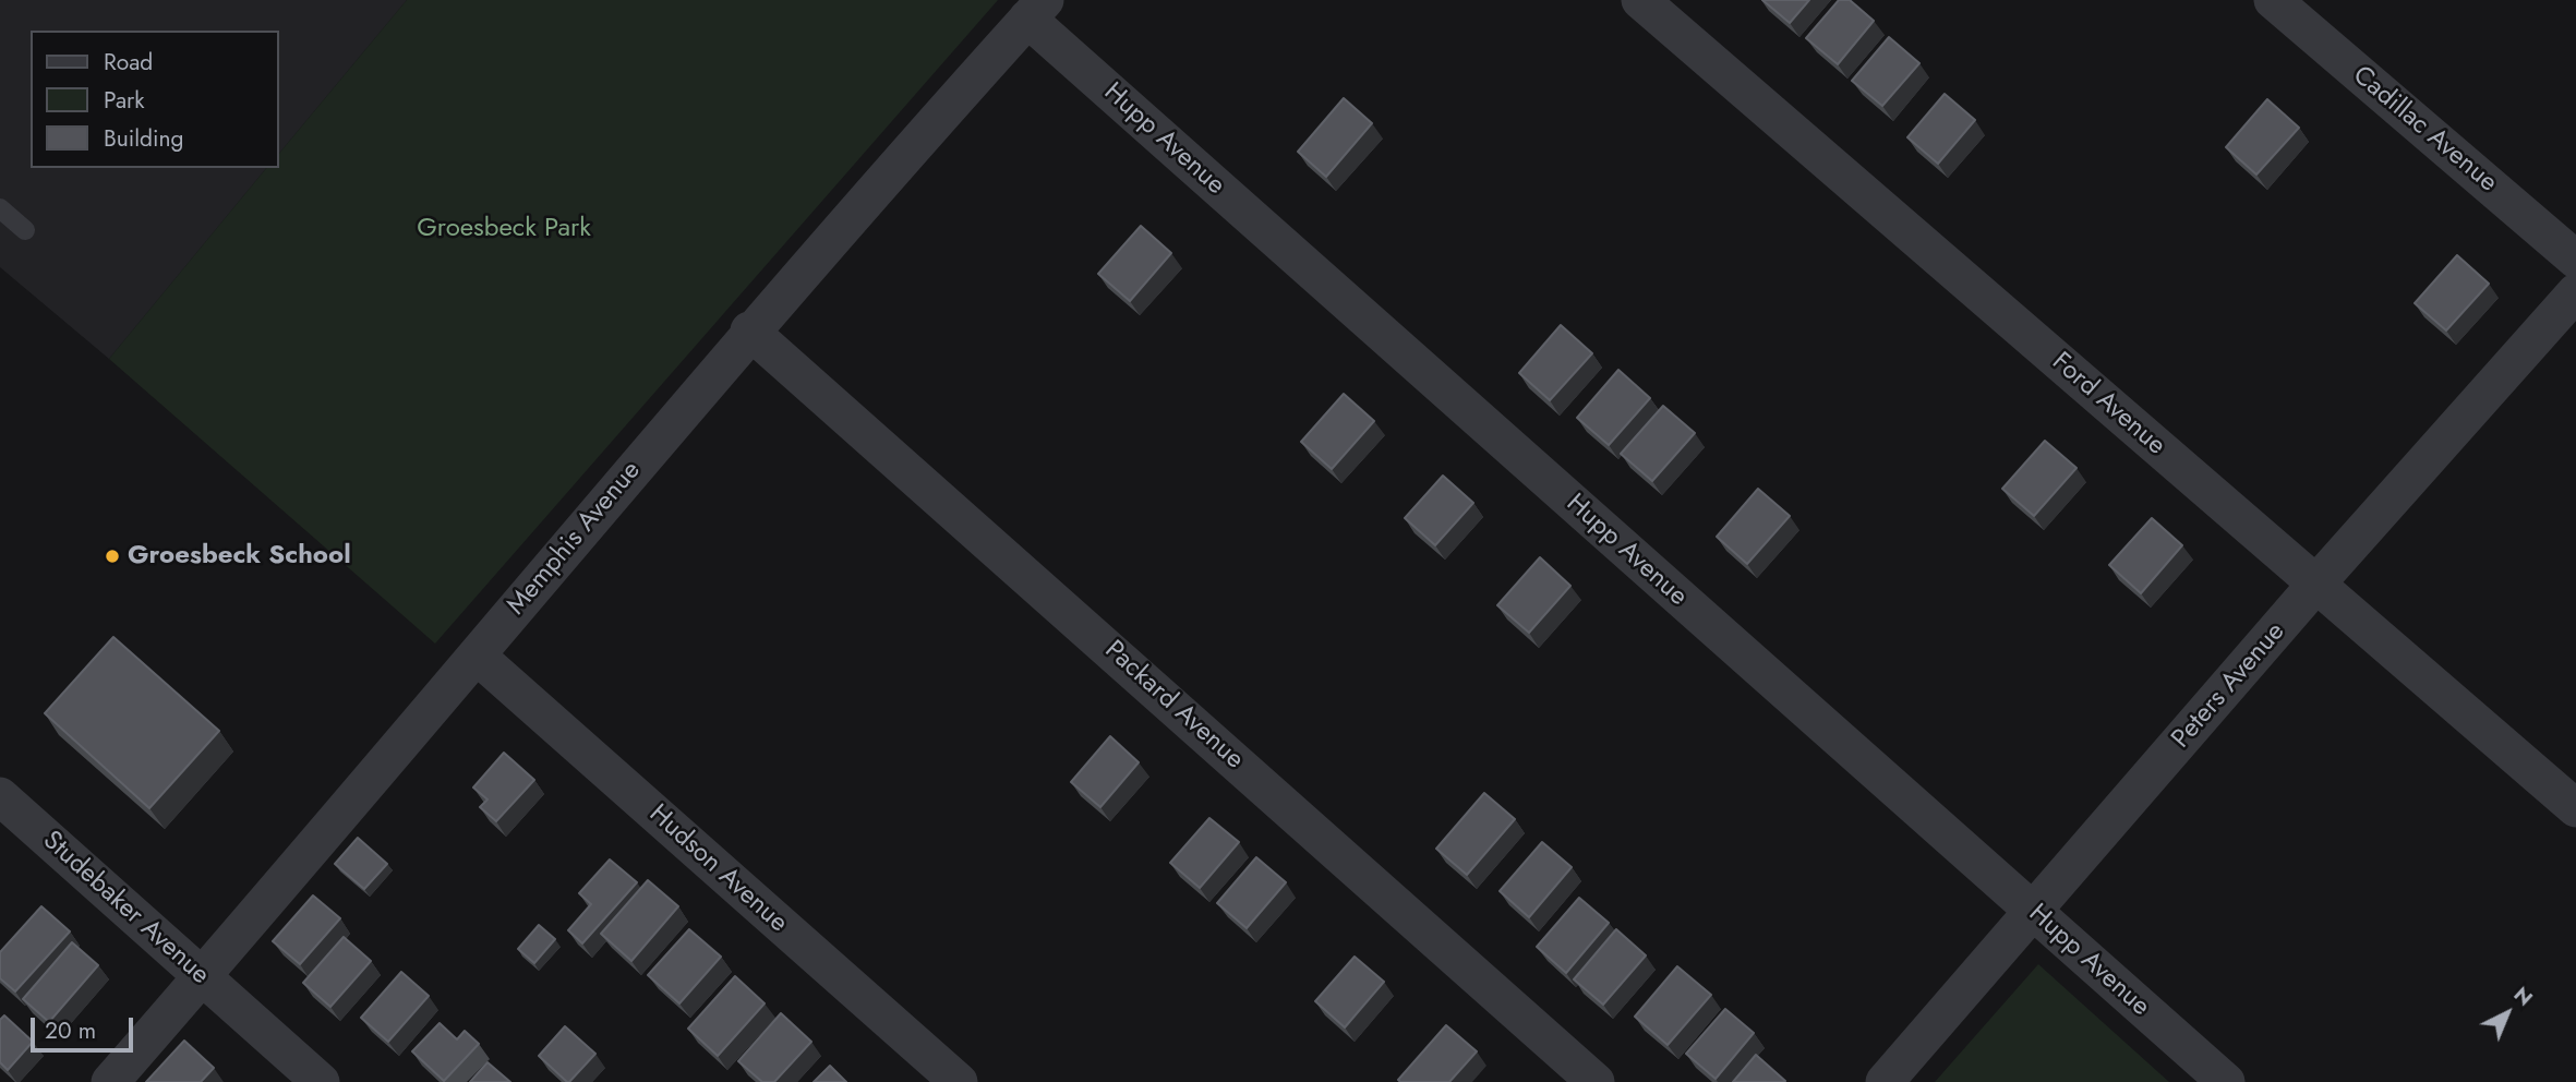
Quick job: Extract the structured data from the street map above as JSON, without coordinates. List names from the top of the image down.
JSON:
{
  "streets": {
    "street": [
      "Cadillac Avenue",
      "Hupp Avenue",
      "Ford Avenue",
      "Memphis Avenue",
      "Peters Avenue",
      "Packard Avenue",
      "Hudson Avenue",
      "Studebaker Avenue"
    ]
  },
  "crossings": [
    ["Hupp Avenue", "Memphis Avenue"],
    ["Hupp Avenue", "Peters Avenue"],
    ["Ford Avenue", "Peters Avenue"],
    ["Memphis Avenue", "Packard Avenue"],
    ["Memphis Avenue", "Hudson Avenue"],
    ["Memphis Avenue", "Studebaker Avenue"]
  ],
  "parks": ["Groesbeck Park"],
  "places": ["Groesbeck School"],
  "legend": ["Road", "Park", "Building"],
  "scale_bar": "20 m",
  "north": "top right"
}
